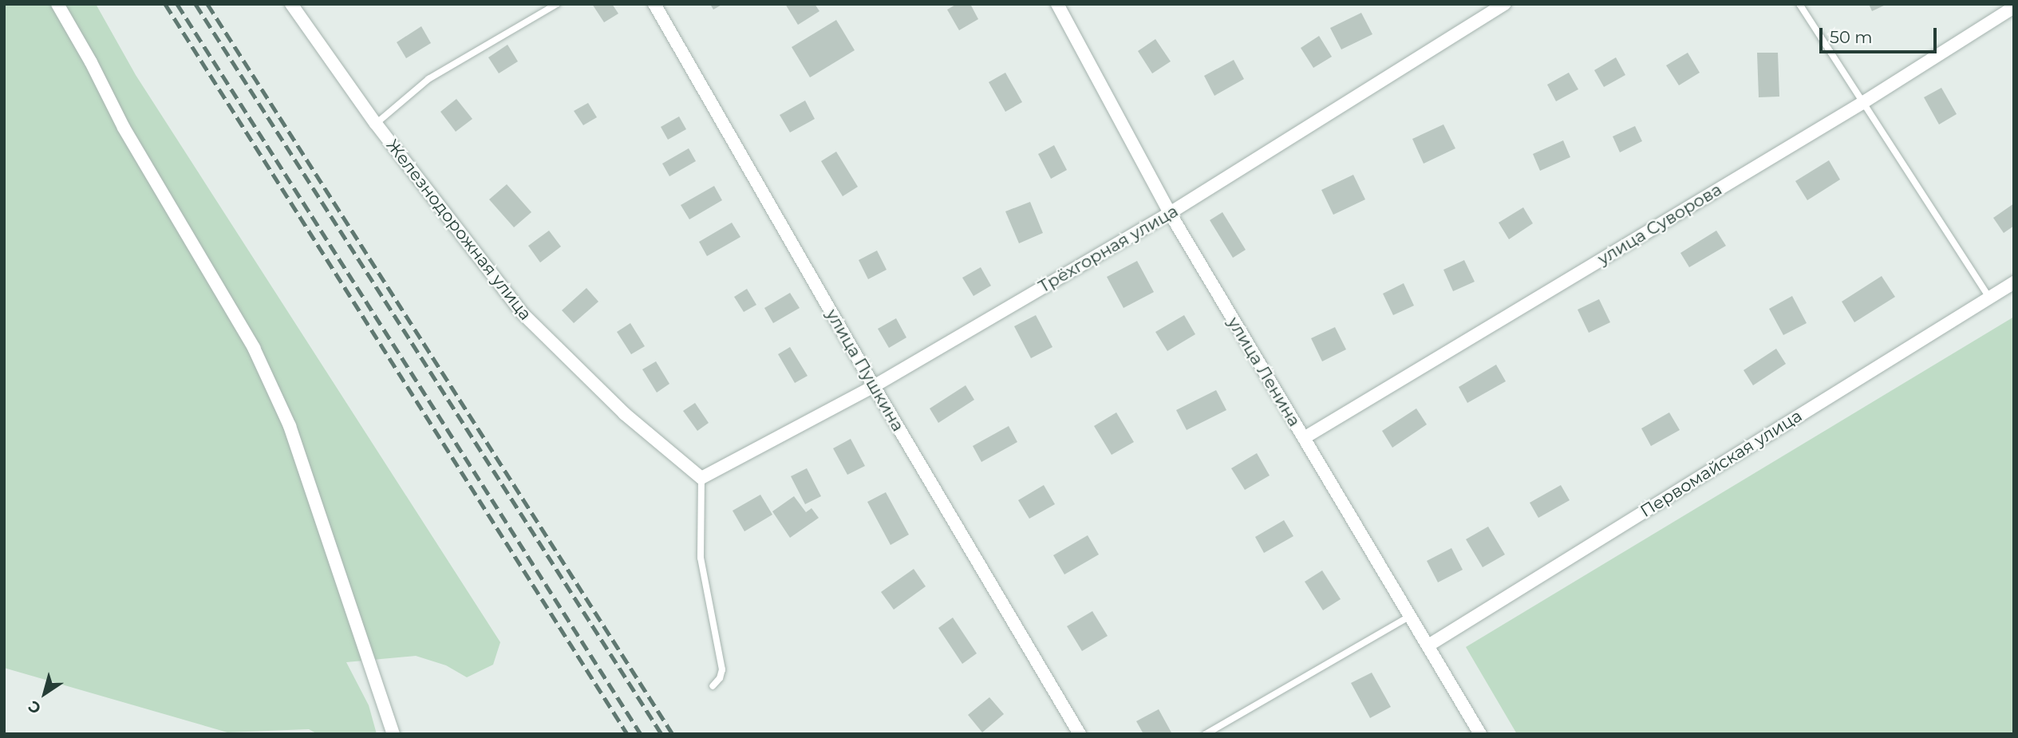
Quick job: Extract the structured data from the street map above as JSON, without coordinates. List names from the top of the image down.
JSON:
{
  "streets": {
    "street": [
      "улица Суворова",
      "Железнодорожная улица",
      "Трёхгорная улица",
      "улица Пушкина",
      "улица Ленина",
      "Первомайская улица"
    ]
  },
  "crossings": [
    ["улица Суворова", "улица Ленина"],
    ["Железнодорожная улица", "Трёхгорная улица"],
    ["Трёхгорная улица", "улица Пушкина"],
    ["Трёхгорная улица", "улица Ленина"],
    ["улица Ленина", "Первомайская улица"]
  ],
  "scale_bar": "50 m",
  "north": "bottom left"
}
